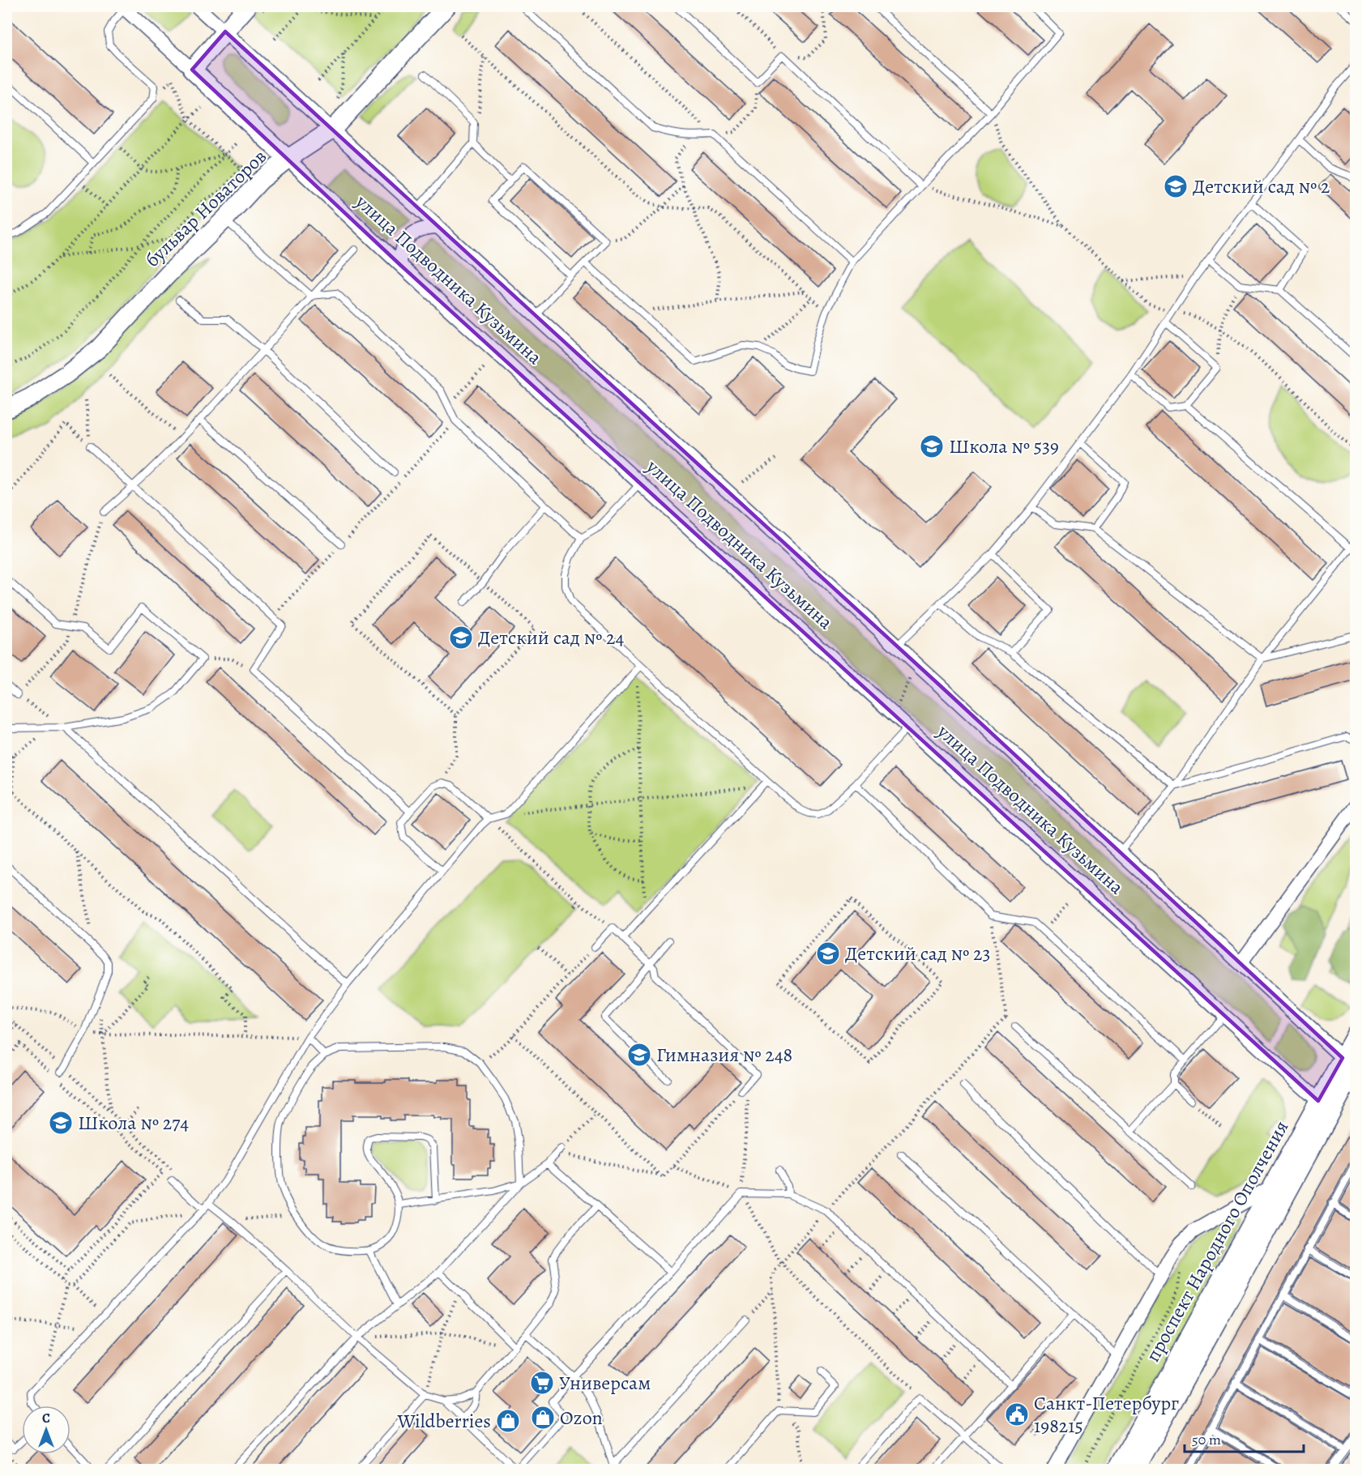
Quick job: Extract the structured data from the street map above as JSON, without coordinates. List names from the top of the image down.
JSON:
{
  "streets": {
    "main road": ["бульвар Новаторов", "улица Подводника Кузьмина", "проспект Народного Ополчения"]
  },
  "crossings": [
    ["бульвар Новаторов", "улица Подводника Кузьмина"],
    ["улица Подводника Кузьмина", "проспект Народного Ополчения"]
  ],
  "places": {
    "school or university": [
      "Детский сад № 2",
      "Школа № 539",
      "Детский сад № 24",
      "Детский сад № 23",
      "Гимназия № 248",
      "Школа № 274"
    ],
    "supermarket": ["Универсам"],
    "public building": ["Санкт-Петербург 198215"],
    "shop": ["Ozon", "Wildberries"]
  },
  "scale_bar": "50 m",
  "north": "top"
}
